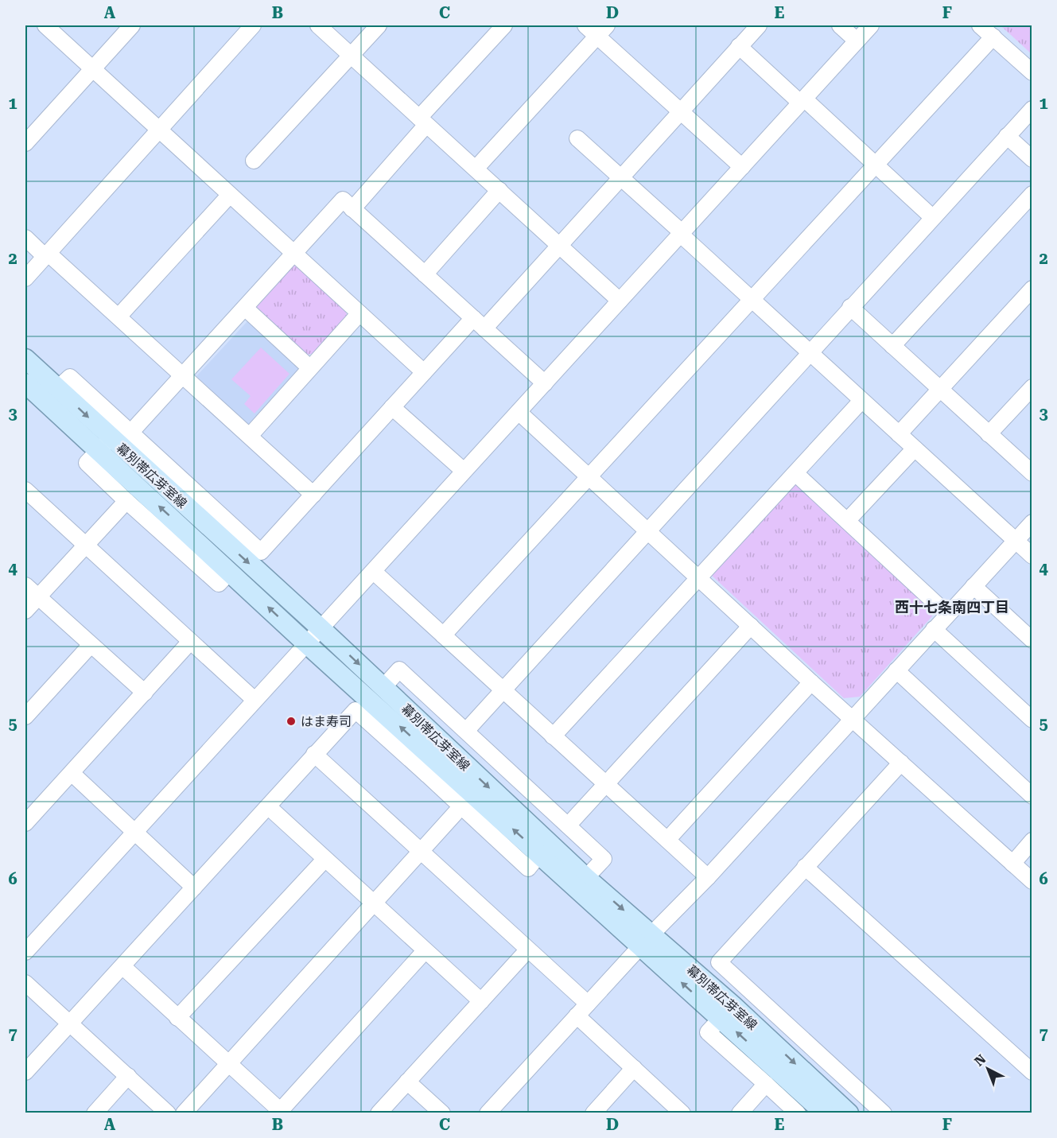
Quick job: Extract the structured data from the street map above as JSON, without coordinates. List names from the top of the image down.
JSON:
{
  "streets": {
    "main road": ["幕別帯広芽室線"]
  },
  "districts": ["西十七条南四丁目"],
  "places": ["はま寿司"],
  "north": "top left",
  "grid": {
    "columns": [
      "A",
      "B",
      "C",
      "D",
      "E",
      "F"
    ],
    "rows": [
      "1",
      "2",
      "3",
      "4",
      "5",
      "6",
      "7"
    ]
  }
}
